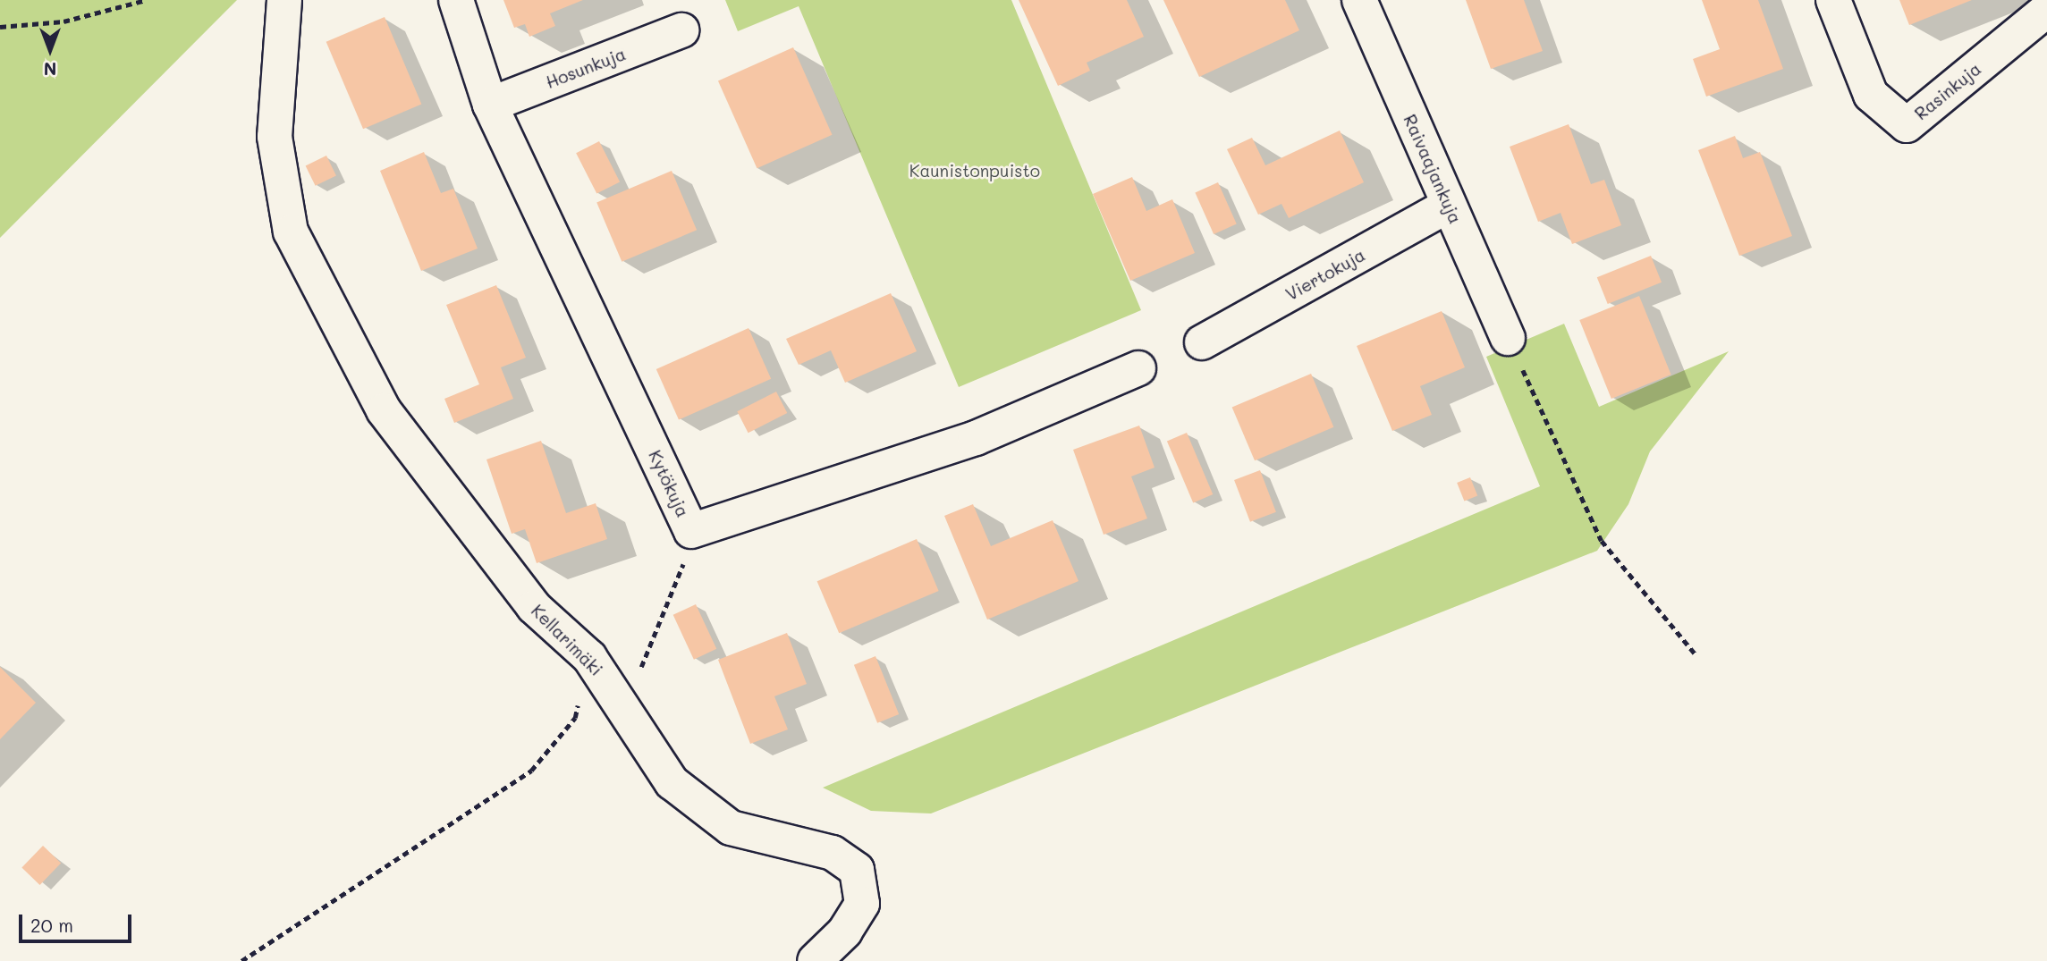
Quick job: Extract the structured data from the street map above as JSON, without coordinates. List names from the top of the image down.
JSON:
{
  "streets": {
    "street": [
      "Hosunkuja",
      "Rasinkuja",
      "Raivaajankuja",
      "Viertokuja",
      "Kytökuja",
      "Kellarimäki"
    ]
  },
  "crossings": [
    ["Hosunkuja", "Kytökuja"],
    ["Raivaajankuja", "Viertokuja"]
  ],
  "parks": ["Kaunistonpuisto"],
  "scale_bar": "20 m",
  "north": "bottom"
}
